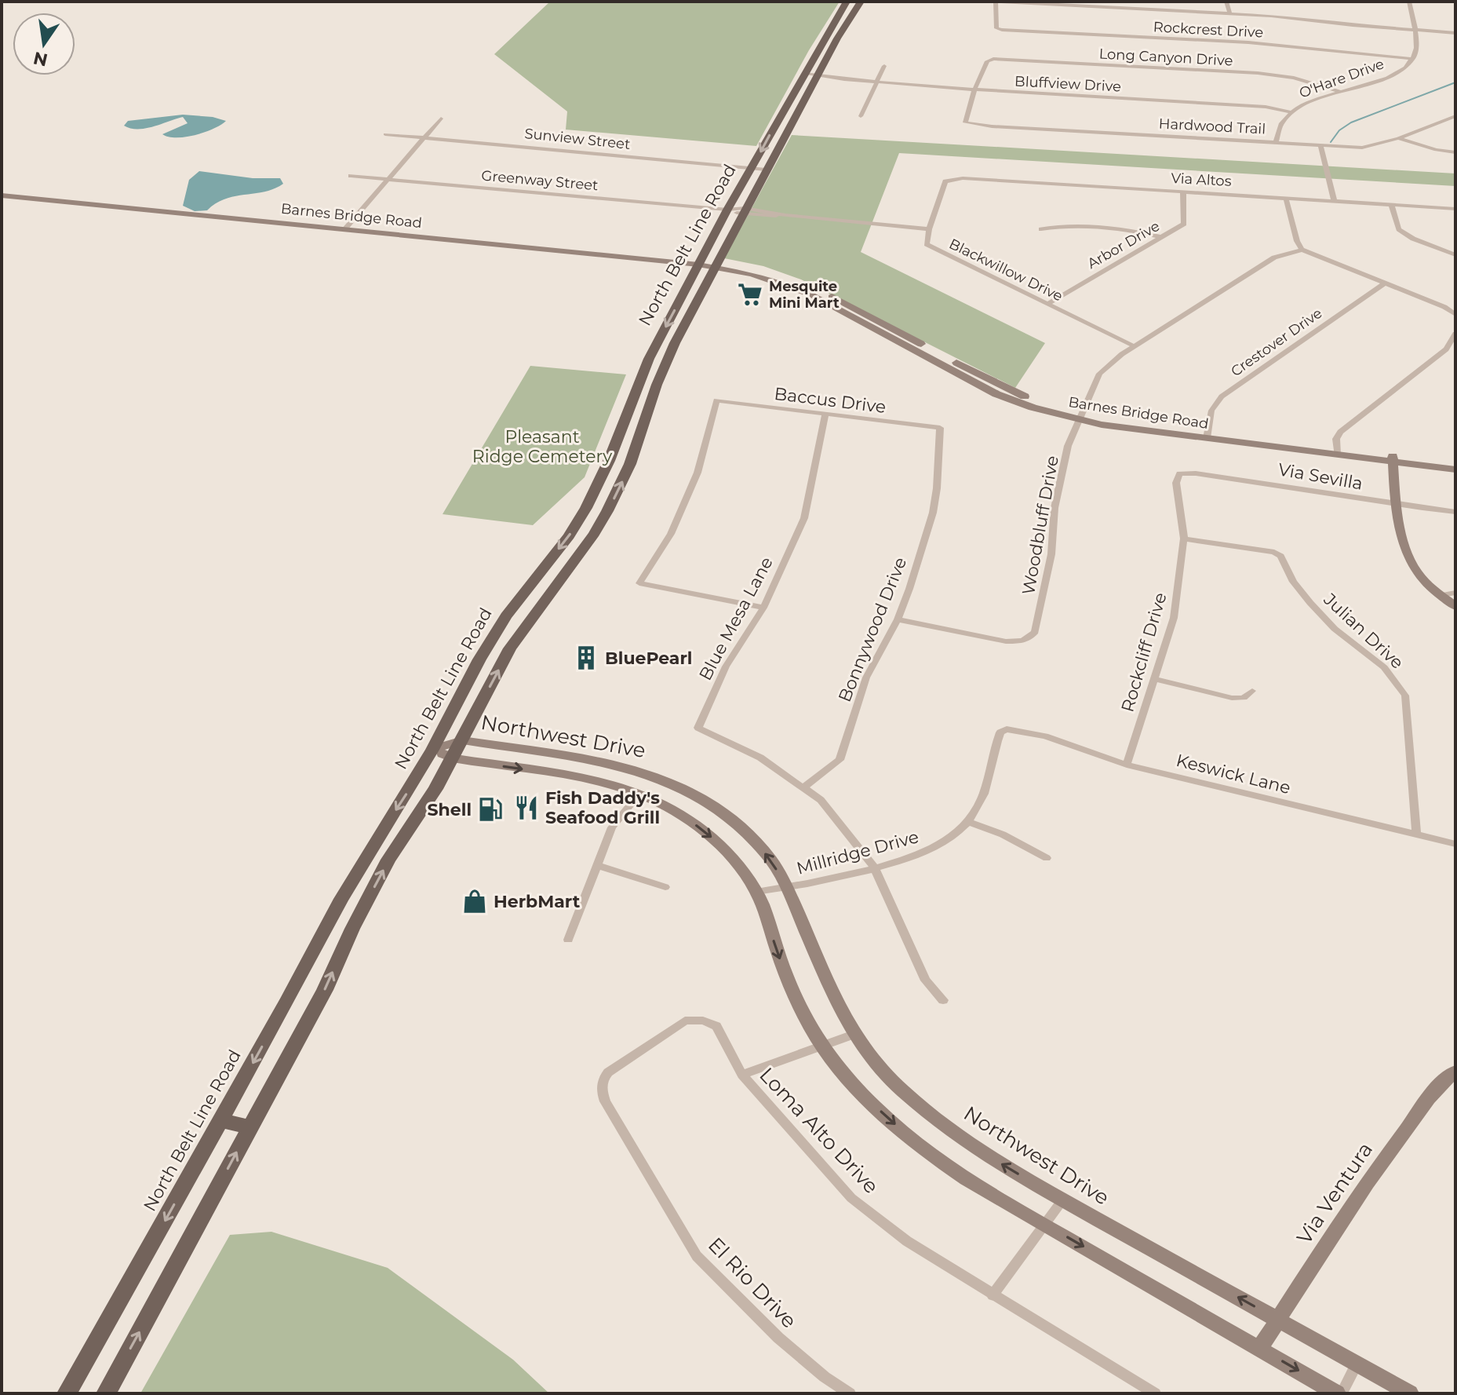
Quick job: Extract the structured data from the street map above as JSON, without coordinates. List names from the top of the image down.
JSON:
{
  "streets": {
    "main road": [
      "Barnes Bridge Road",
      "North Belt Line Road",
      "Northwest Drive",
      "Via Ventura"
    ],
    "street": [
      "Rockcrest Drive",
      "Long Canyon Drive",
      "O'Hare Drive",
      "Bluffview Drive",
      "Hardwood Trail",
      "Sunview Street",
      "Via Altos",
      "Greenway Street",
      "Arbor Drive",
      "Blackwillow Drive",
      "Crestover Drive",
      "Baccus Drive",
      "Via Sevilla",
      "Woodbluff Drive",
      "Blue Mesa Lane",
      "Bonnywood Drive",
      "Julian Drive",
      "Rockcliff Drive",
      "Keswick Lane",
      "Millridge Drive",
      "Loma Alto Drive",
      "El Rio Drive"
    ]
  },
  "crossings": [
    ["Rockcrest Drive", "O'Hare Drive"],
    ["Long Canyon Drive", "O'Hare Drive"],
    ["Long Canyon Drive", "Bluffview Drive"],
    ["Long Canyon Drive", "Hardwood Trail"],
    ["O'Hare Drive", "Bluffview Drive"],
    ["O'Hare Drive", "Hardwood Trail"],
    ["Bluffview Drive", "Hardwood Trail"],
    ["Bluffview Drive", "North Belt Line Road"],
    ["Sunview Street", "North Belt Line Road"],
    ["Via Altos", "Arbor Drive"],
    ["Via Altos", "Blackwillow Drive"],
    ["Greenway Street", "North Belt Line Road"],
    ["Greenway Street", "Blackwillow Drive"],
    ["Barnes Bridge Road", "North Belt Line Road"],
    ["Barnes Bridge Road", "Crestover Drive"],
    ["Barnes Bridge Road", "Woodbluff Drive"],
    ["North Belt Line Road", "Northwest Drive"],
    ["Arbor Drive", "Blackwillow Drive"],
    ["Blackwillow Drive", "Woodbluff Drive"],
    ["Baccus Drive", "Blue Mesa Lane"],
    ["Baccus Drive", "Bonnywood Drive"],
    ["Via Sevilla", "Rockcliff Drive"],
    ["Woodbluff Drive", "Bonnywood Drive"],
    ["Blue Mesa Lane", "Bonnywood Drive"],
    ["Julian Drive", "Rockcliff Drive"],
    ["Julian Drive", "Keswick Lane"],
    ["Rockcliff Drive", "Keswick Lane"],
    ["Northwest Drive", "Millridge Drive"],
    ["Northwest Drive", "Via Ventura"],
    ["Keswick Lane", "Millridge Drive"],
    ["Loma Alto Drive", "El Rio Drive"]
  ],
  "parks": ["Pleasant Ridge Cemetery"],
  "places": {
    "supermarket": ["Mesquite Mini Mart"],
    "building": ["BluePearl"],
    "restaurant": ["Fish Daddy's Seafood Grill"],
    "fuel station": ["Shell"],
    "shop": ["HerbMart"]
  },
  "north": "bottom"
}
